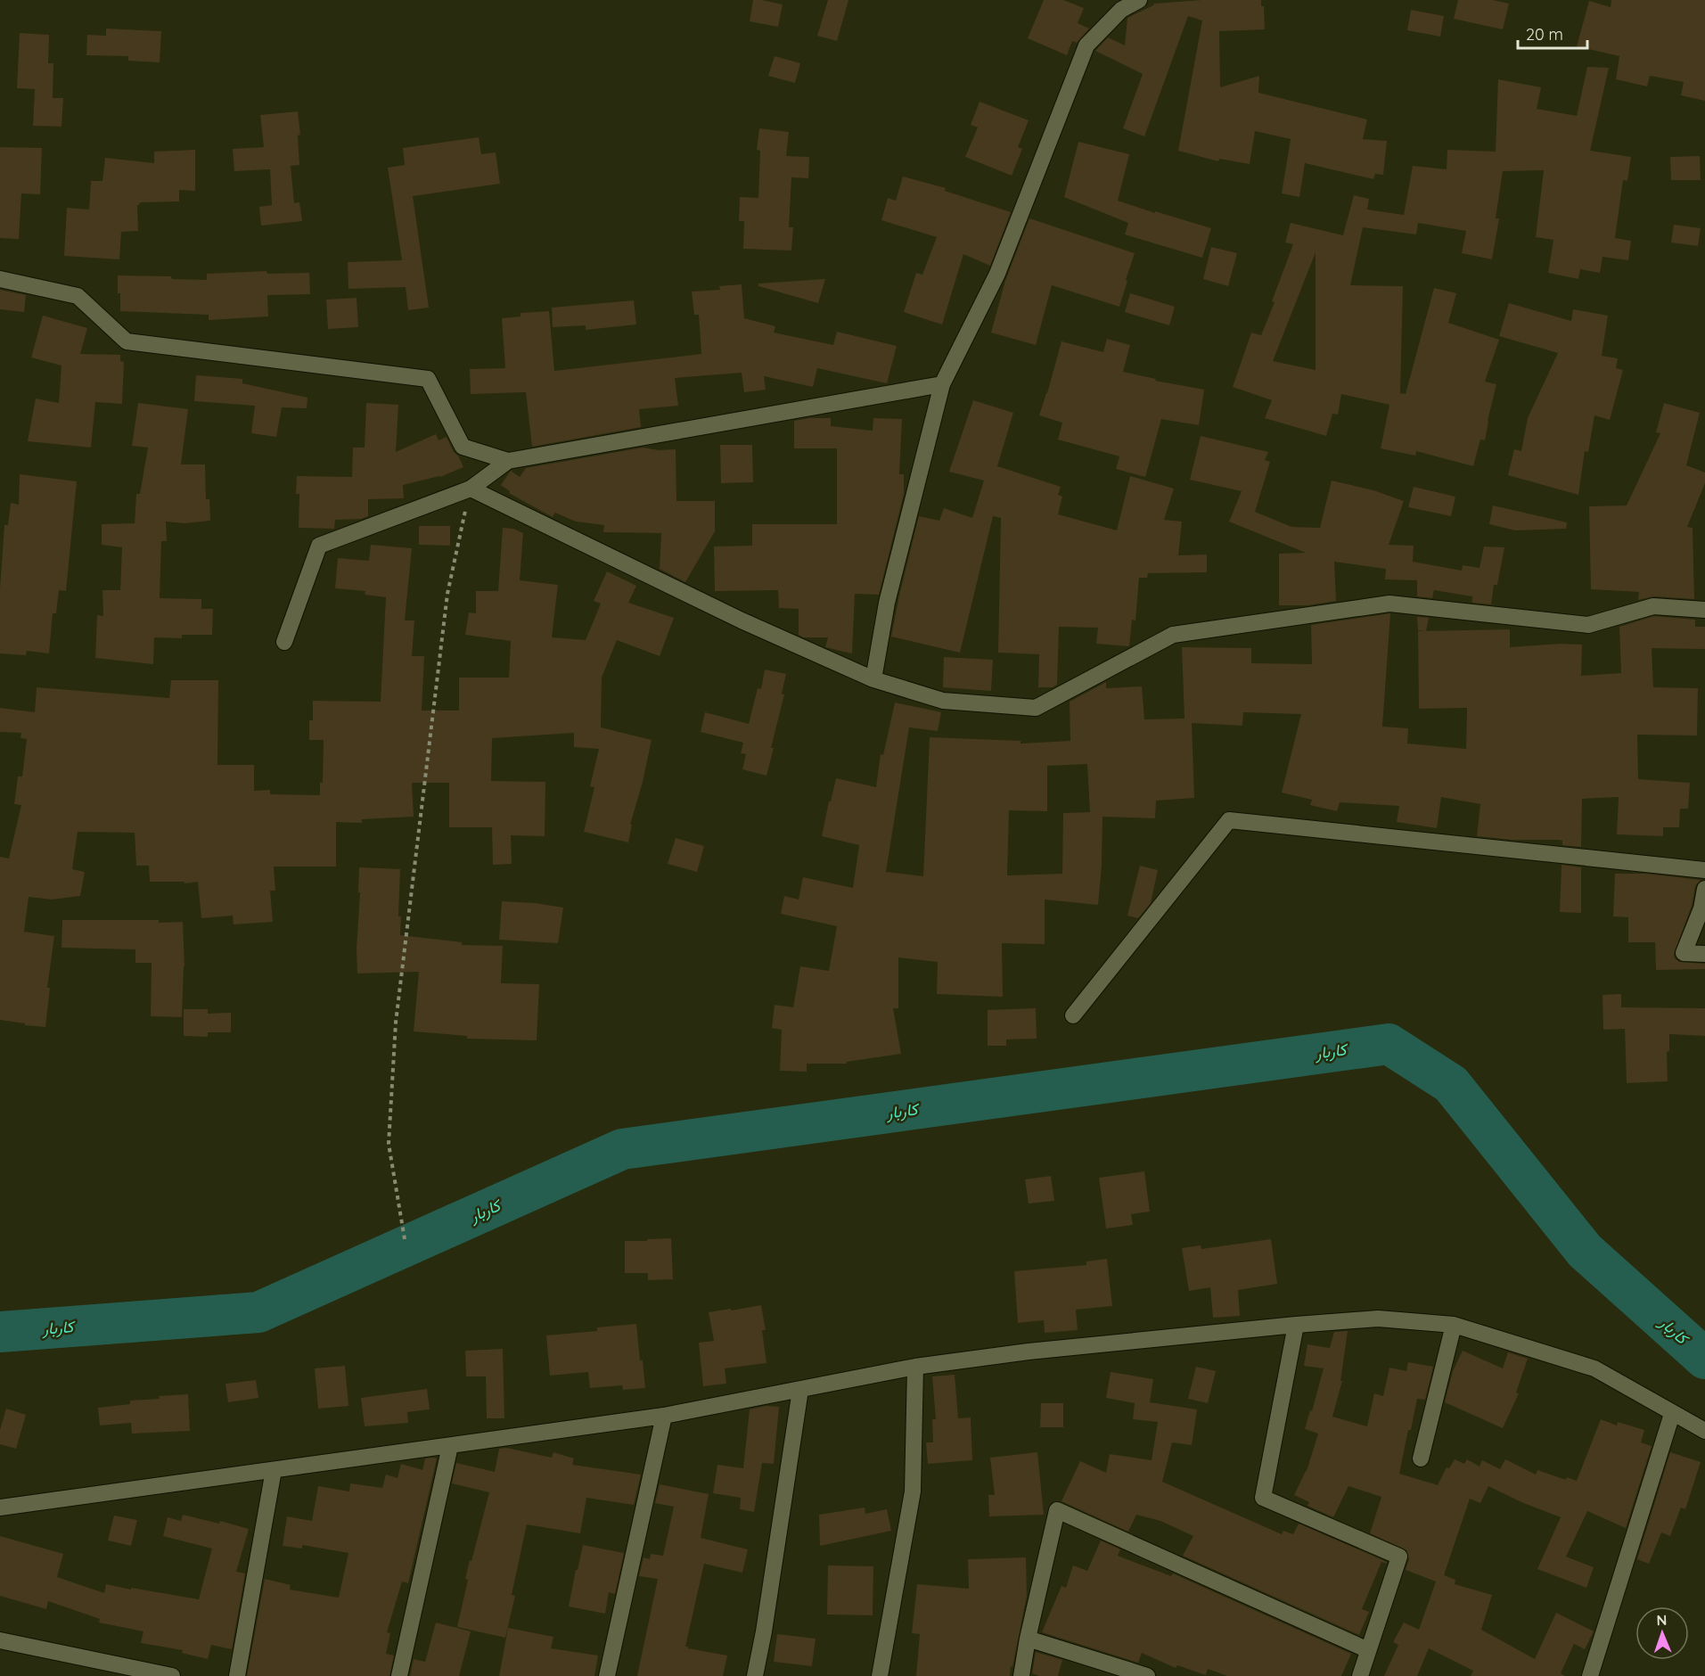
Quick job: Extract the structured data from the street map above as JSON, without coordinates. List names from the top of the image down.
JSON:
{
  "water": ["کاربار"],
  "scale_bar": "20 m",
  "north": "top"
}
